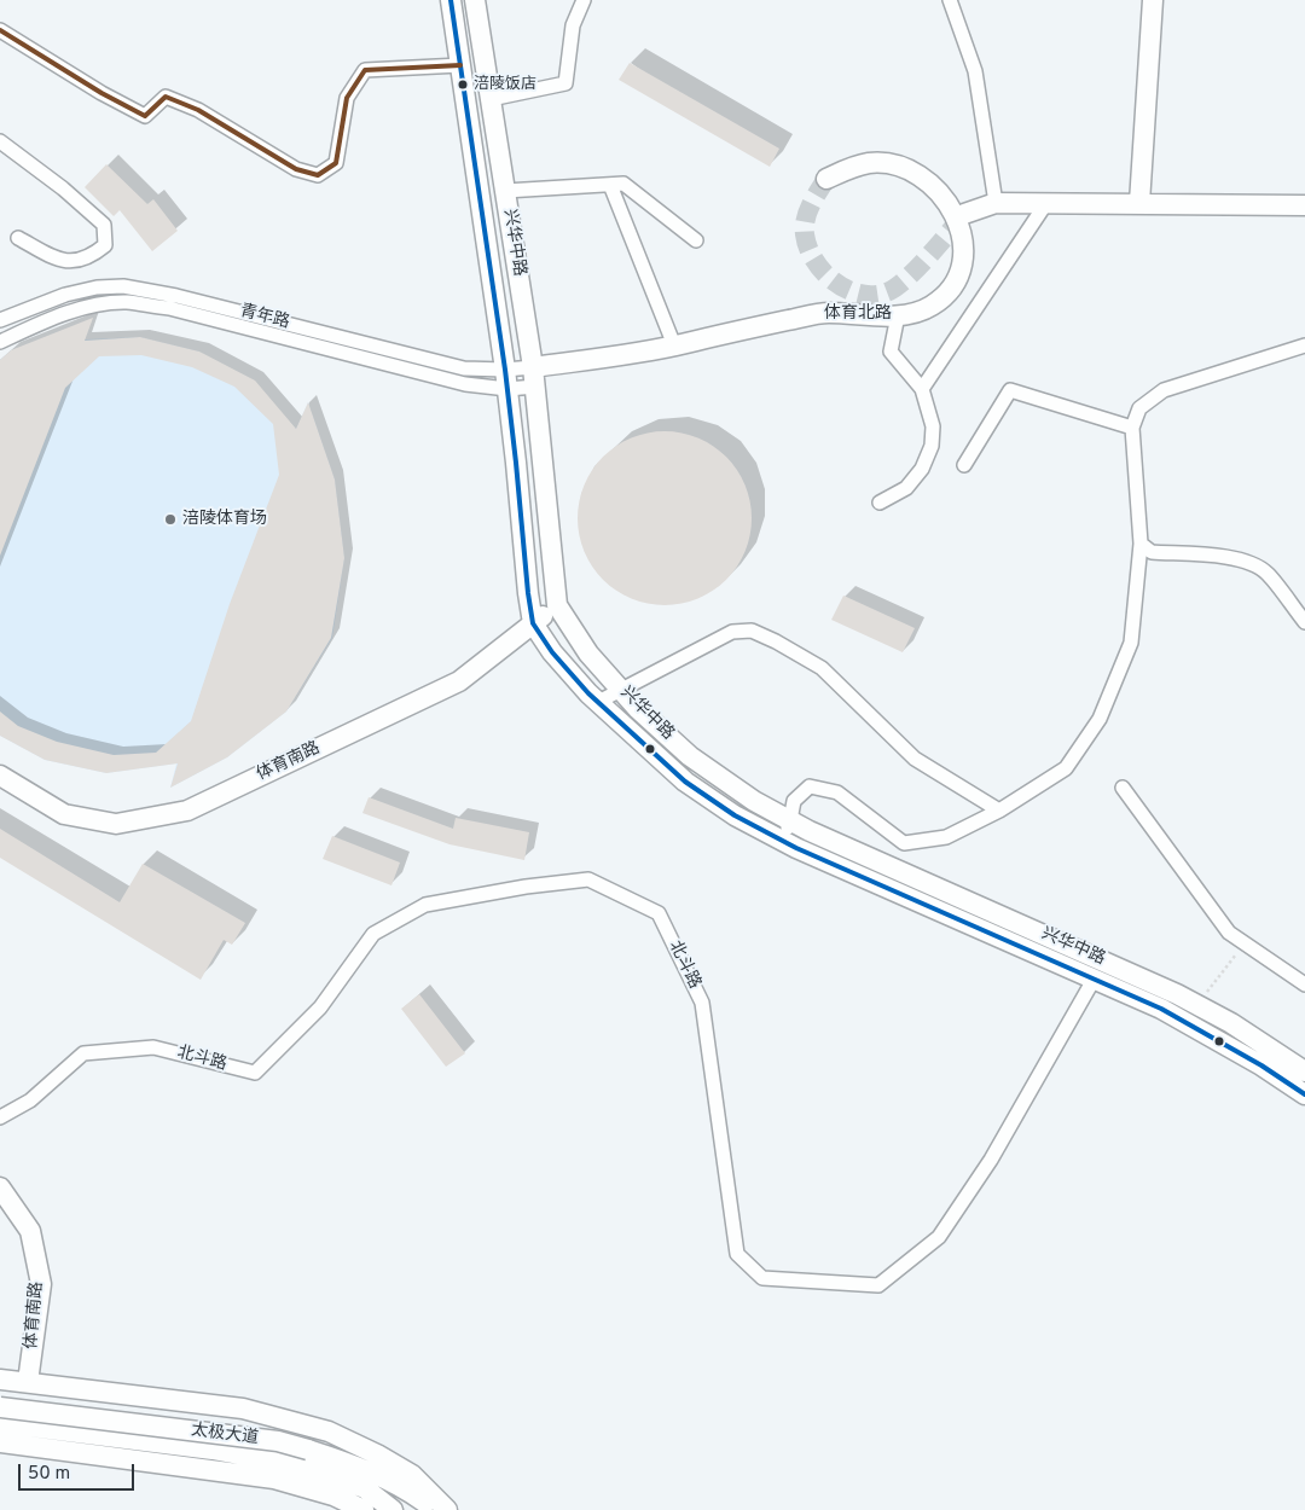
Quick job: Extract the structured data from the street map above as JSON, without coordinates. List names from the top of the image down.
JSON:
{
  "streets": {
    "main road": [
      "兴华中路",
      "体育北路",
      "体育南路",
      "太极大道"
    ],
    "street": ["青年路", "北斗路"]
  },
  "crossings": [
    ["兴华中路", "体育北路"],
    ["兴华中路", "青年路"],
    ["兴华中路", "体育南路"],
    ["体育北路", "青年路"]
  ],
  "places": ["涪陵饭店", "涪陵体育场"],
  "scale_bar": "50 m"
}
